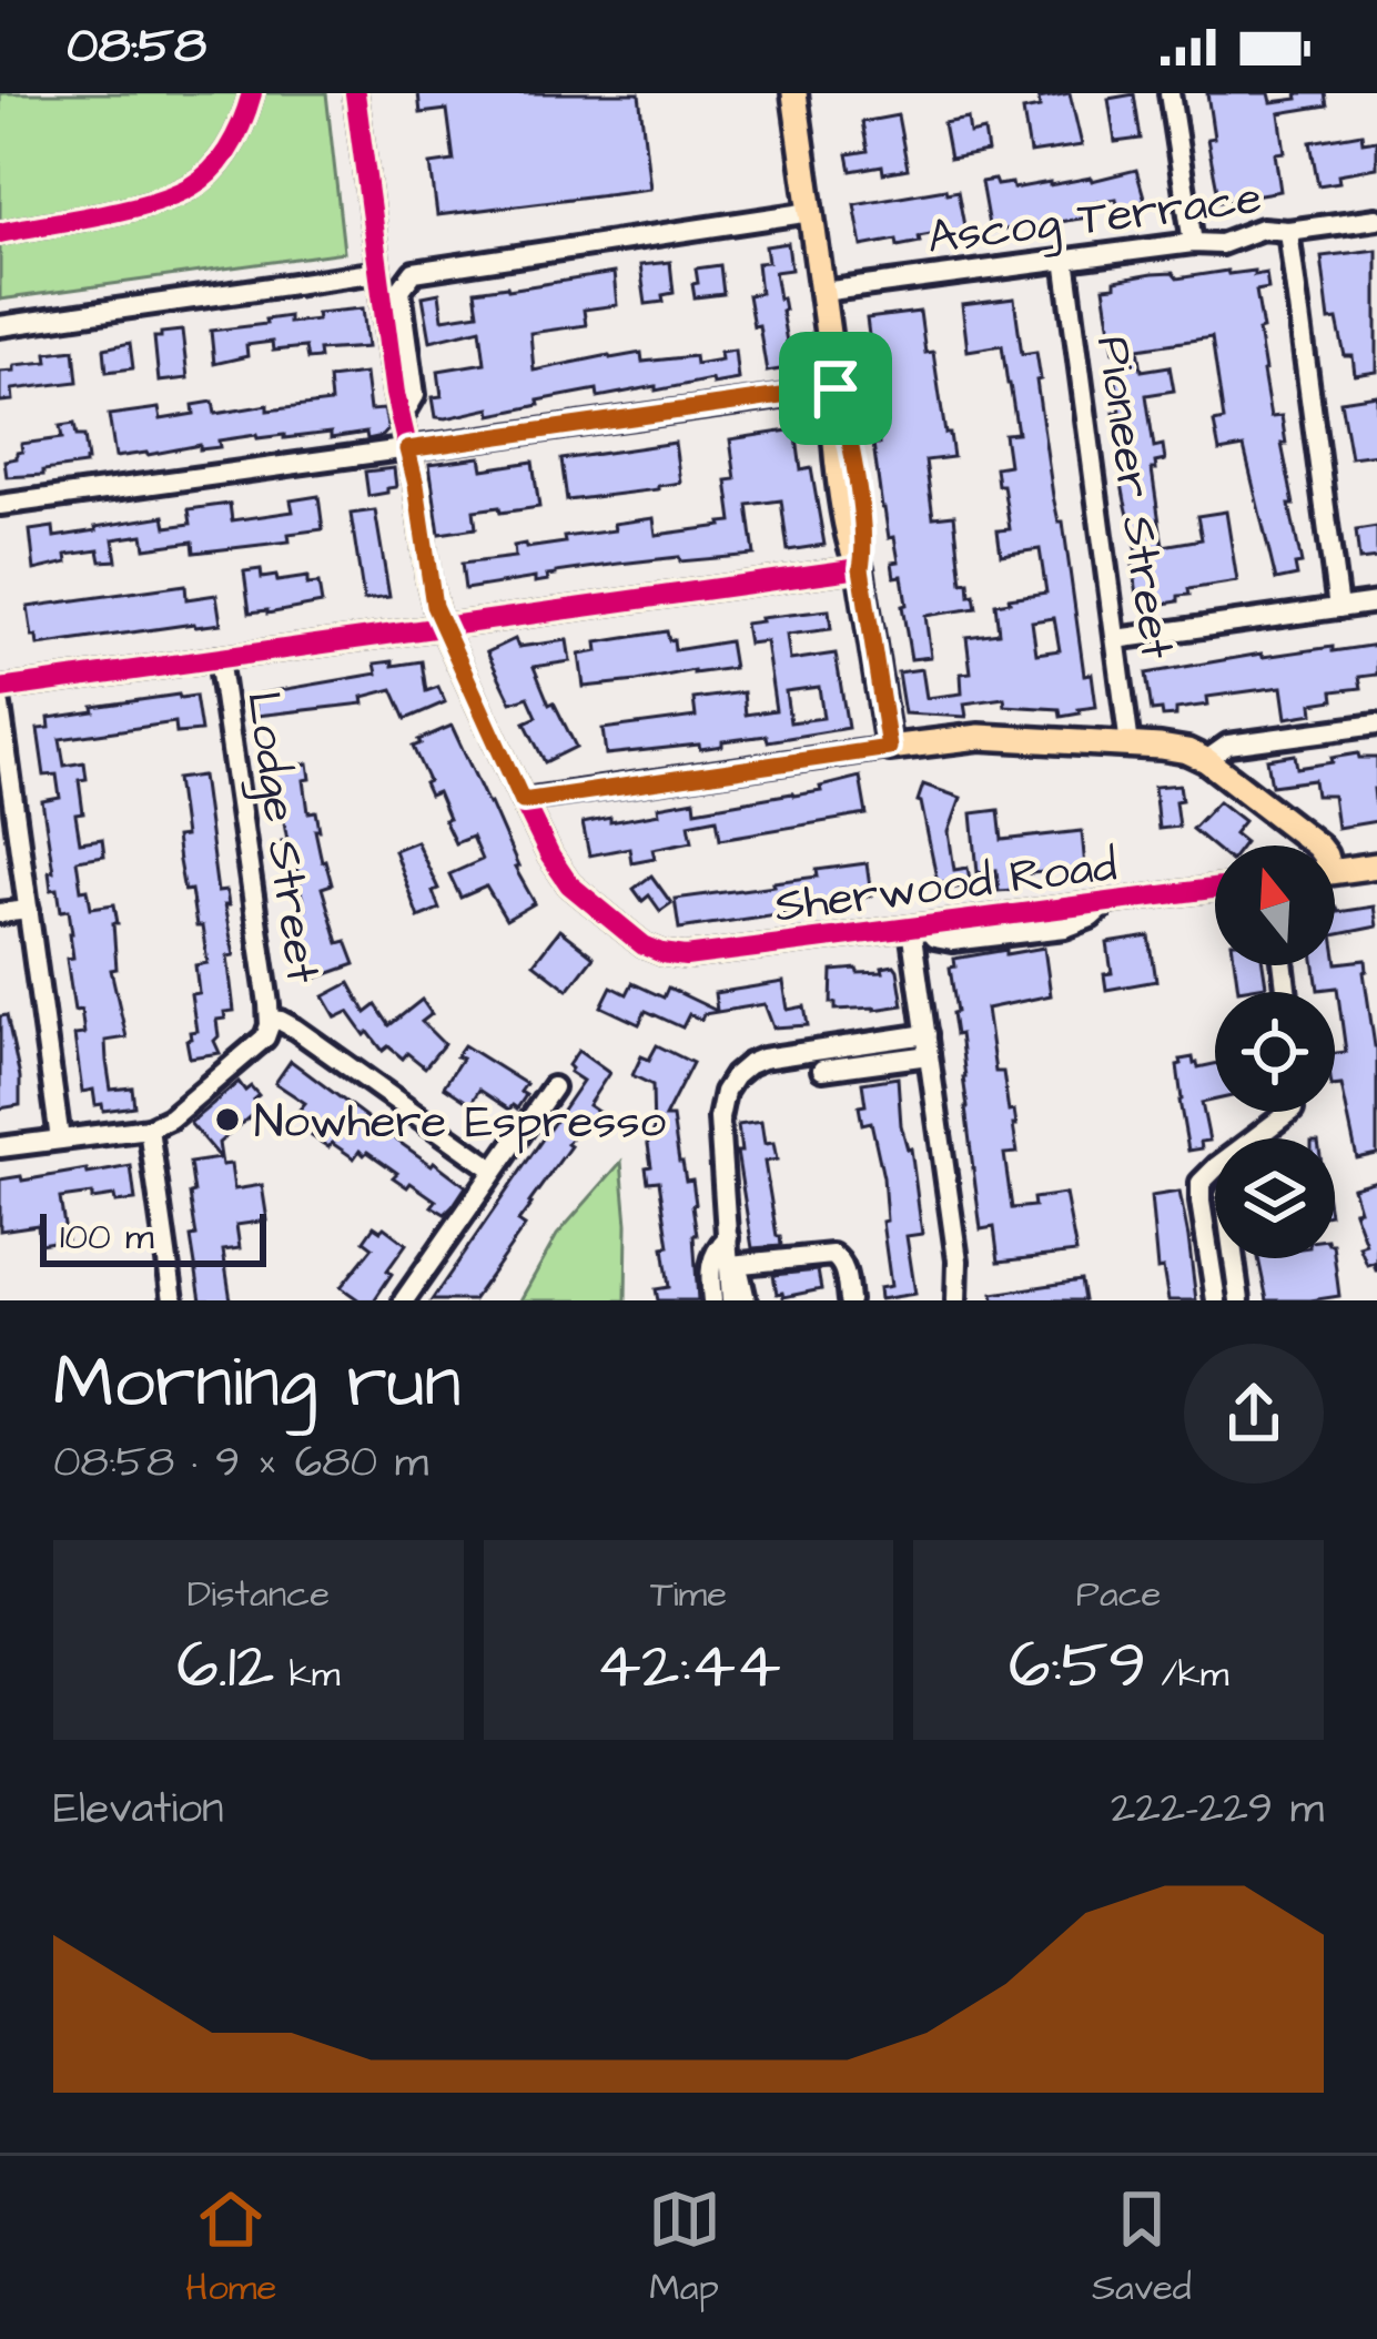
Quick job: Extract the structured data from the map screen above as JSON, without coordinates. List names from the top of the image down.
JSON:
{
  "streets": {
    "street": [
      "Ascog Terrace",
      "Pioneer Street",
      "Lodge Street",
      "Sherwood Road"
    ]
  },
  "crossings": [
    ["Ascog Terrace", "Pioneer Street"]
  ],
  "places": ["Nowhere Espresso"],
  "scale_bar": "100 m",
  "north": "top",
  "page": {
    "status": "08:58",
    "scale": "100 m",
    "heading": ["Morning run", "08:58 · 9 × 680 m"],
    "stats": [
      ["Distance", "6.12 km"],
      ["Time", "42:44"],
      ["Pace", "6:59 /km"]
    ],
    "chart": ["Elevation", "222–229 m"],
    "tabs": ["Home", "Map", "Saved"]
  }
}
